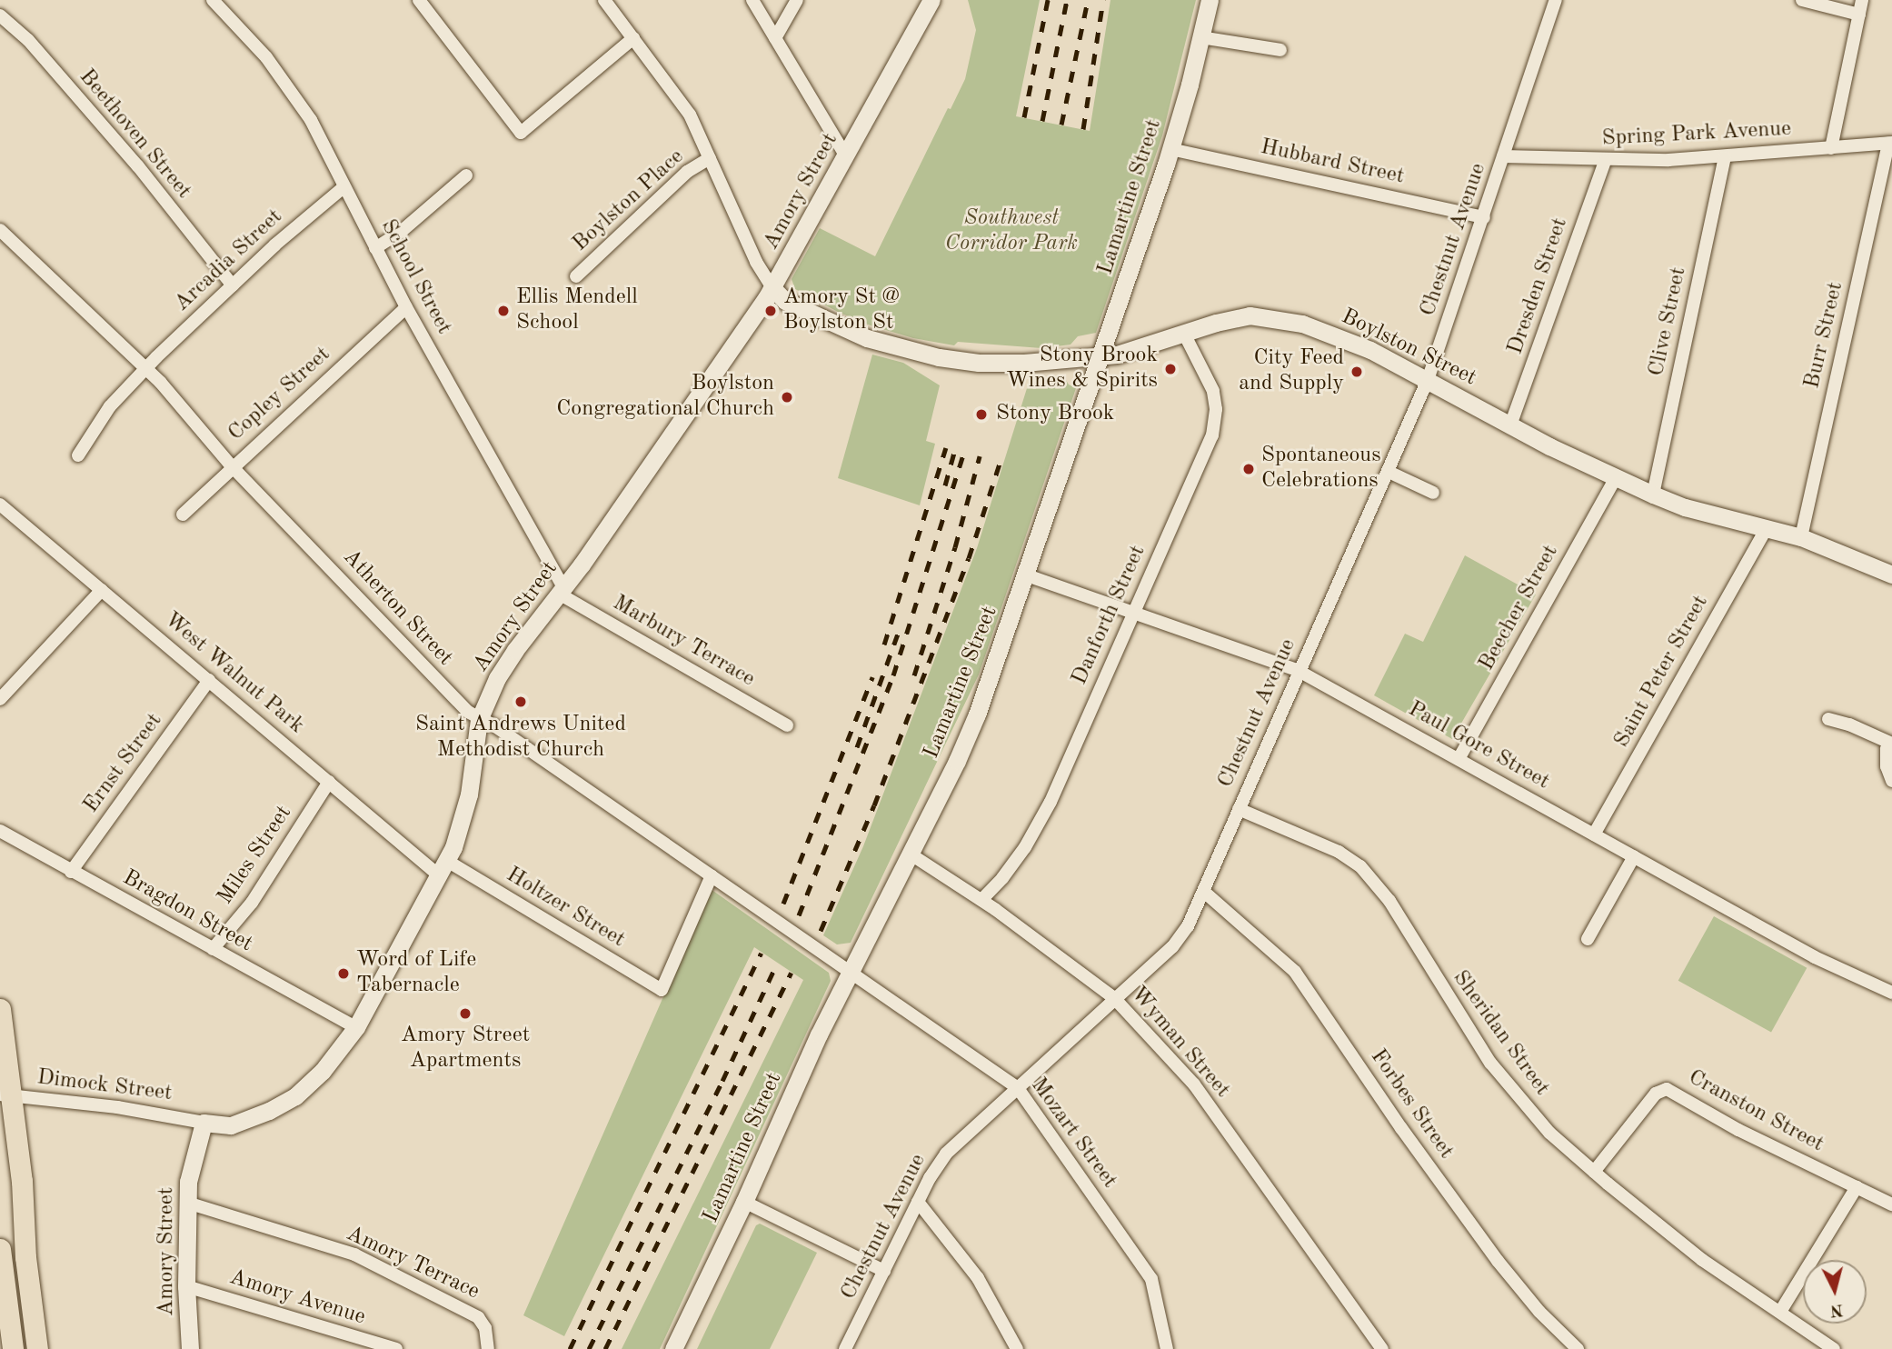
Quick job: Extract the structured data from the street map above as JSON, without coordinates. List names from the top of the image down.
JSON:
{
  "streets": {
    "street": [
      "Beethoven Street",
      "Spring Park Avenue",
      "Hubbard Street",
      "Amory Street",
      "Lamartine Street",
      "Boylston Place",
      "Chestnut Avenue",
      "Arcadia Street",
      "School Street",
      "Dresden Street",
      "Clive Street",
      "Burr Street",
      "Boylston Street",
      "Copley Street",
      "Atherton Street",
      "Beecher Street",
      "Danforth Street",
      "Marbury Terrace",
      "Saint Peter Street",
      "West Walnut Park",
      "Paul Gore Street",
      "Ernst Street",
      "Miles Street",
      "Holtzer Street",
      "Bragdon Street",
      "Sheridan Street",
      "Wyman Street",
      "Dimock Street",
      "Forbes Street",
      "Cranston Street",
      "Mozart Street",
      "Amory Terrace",
      "Amory Avenue"
    ]
  },
  "crossings": [
    ["Beethoven Street", "Arcadia Street"],
    ["Spring Park Avenue", "Chestnut Avenue"],
    ["Spring Park Avenue", "Dresden Street"],
    ["Spring Park Avenue", "Clive Street"],
    ["Spring Park Avenue", "Burr Street"],
    ["Hubbard Street", "Lamartine Street"],
    ["Hubbard Street", "Chestnut Avenue"],
    ["Amory Street", "School Street"],
    ["Amory Street", "Boylston Street"],
    ["Amory Street", "Atherton Street"],
    ["Amory Street", "Marbury Terrace"],
    ["Amory Street", "West Walnut Park"],
    ["Amory Street", "Holtzer Street"],
    ["Amory Street", "Bragdon Street"],
    ["Amory Street", "Dimock Street"],
    ["Amory Street", "Amory Terrace"],
    ["Amory Street", "Amory Avenue"],
    ["Lamartine Street", "Boylston Street"],
    ["Lamartine Street", "Atherton Street"],
    ["Lamartine Street", "Paul Gore Street"],
    ["Lamartine Street", "Wyman Street"],
    ["Lamartine Street", "Mozart Street"],
    ["Boylston Place", "Boylston Street"],
    ["Chestnut Avenue", "Boylston Street"],
    ["Chestnut Avenue", "Paul Gore Street"],
    ["Chestnut Avenue", "Sheridan Street"],
    ["Chestnut Avenue", "Wyman Street"],
    ["Chestnut Avenue", "Forbes Street"],
    ["Chestnut Avenue", "Mozart Street"],
    ["Arcadia Street", "School Street"],
    ["Arcadia Street", "Atherton Street"],
    ["School Street", "Copley Street"],
    ["School Street", "Marbury Terrace"],
    ["Dresden Street", "Boylston Street"],
    ["Clive Street", "Boylston Street"],
    ["Burr Street", "Boylston Street"],
    ["Boylston Street", "Beecher Street"],
    ["Boylston Street", "Danforth Street"],
    ["Boylston Street", "Saint Peter Street"],
    ["Copley Street", "Atherton Street"],
    ["Atherton Street", "Holtzer Street"],
    ["Atherton Street", "Mozart Street"],
    ["Beecher Street", "Paul Gore Street"],
    ["Danforth Street", "Paul Gore Street"],
    ["Danforth Street", "Wyman Street"],
    ["Saint Peter Street", "Paul Gore Street"],
    ["West Walnut Park", "Ernst Street"],
    ["West Walnut Park", "Miles Street"],
    ["West Walnut Park", "Holtzer Street"],
    ["Ernst Street", "Bragdon Street"],
    ["Miles Street", "Bragdon Street"],
    ["Sheridan Street", "Cranston Street"]
  ],
  "parks": ["Southwest Corridor Park"],
  "places": [
    "Ellis Mendell School",
    "Amory St @ Boylston St",
    "Stony Brook Wines & Spirits",
    "City Feed and Supply",
    "Boylston Congregational Church",
    "Stony Brook",
    "Spontaneous Celebrations",
    "Saint Andrews United Methodist Church",
    "Word of Life Tabernacle",
    "Amory Street Apartments"
  ],
  "north": "bottom"
}
